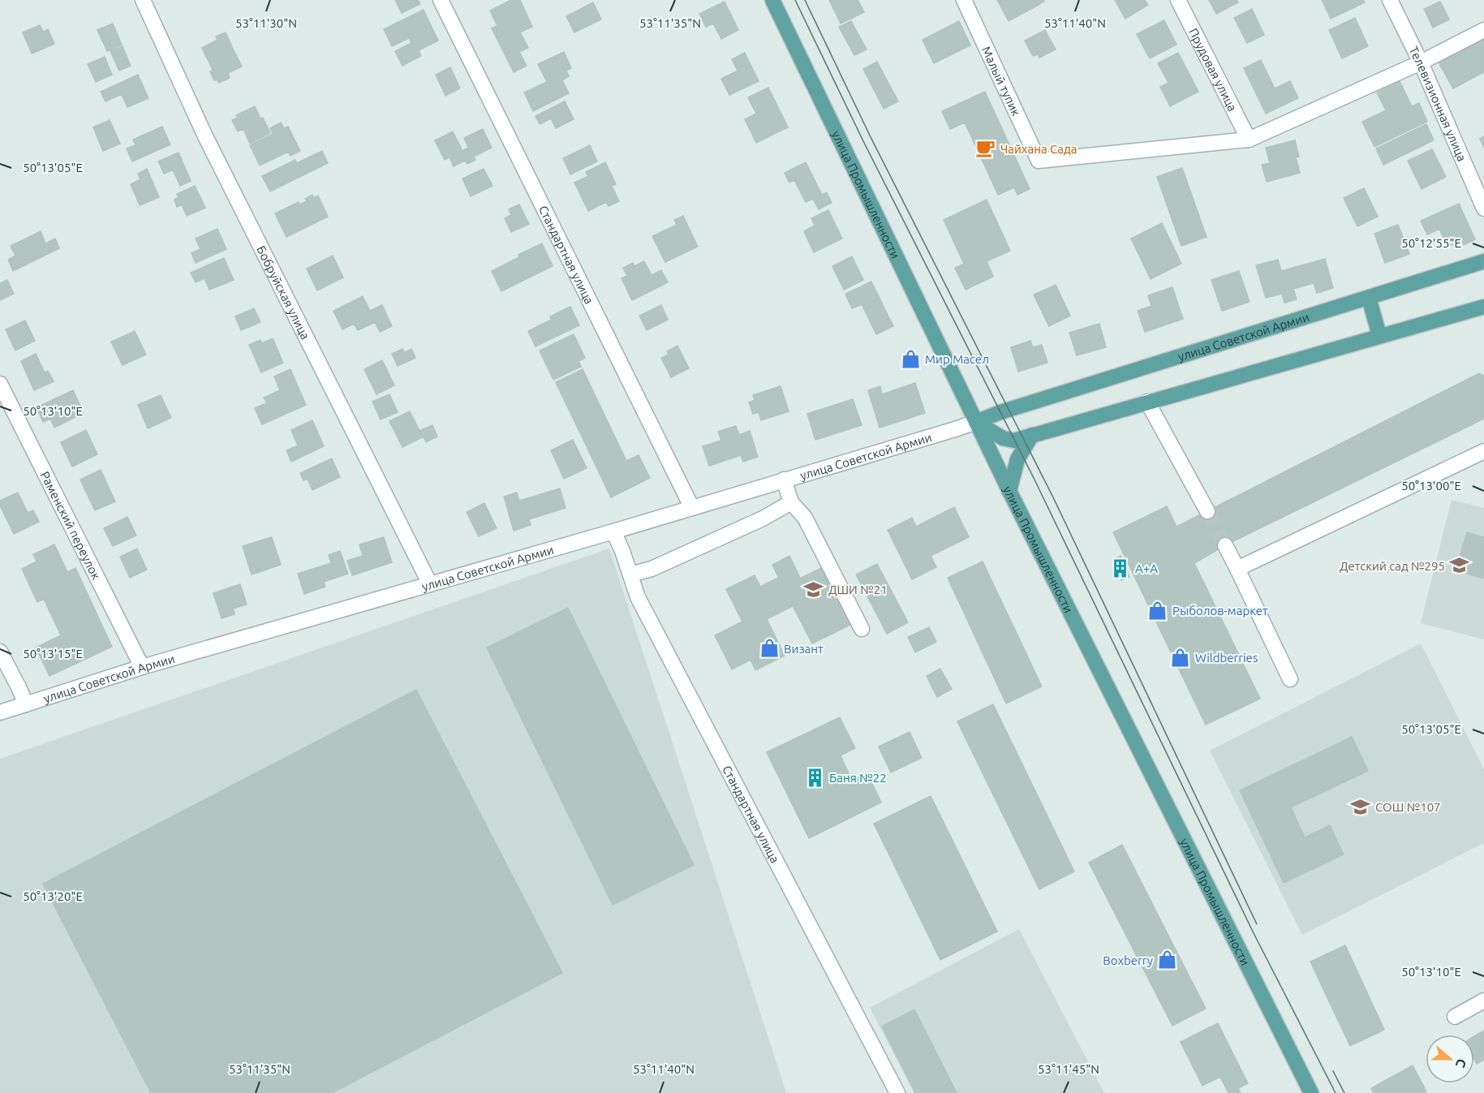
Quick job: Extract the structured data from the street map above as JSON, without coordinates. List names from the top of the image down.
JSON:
{
  "streets": {
    "main road": ["улица Промышленности", "улица Советской Армии"],
    "street": [
      "Прудовая улица",
      "Малый тупик",
      "Телевизионная улица",
      "Стандартная улица",
      "Бобруйская улица",
      "Раменский переулок"
    ]
  },
  "crossings": [
    ["Прудовая улица", "Малый тупик"],
    ["улица Промышленности", "улица Советской Армии"],
    ["Стандартная улица", "улица Советской Армии"],
    ["Бобруйская улица", "улица Советской Армии"],
    ["улица Советской Армии", "Раменский переулок"]
  ],
  "places": {
    "cafe": ["Чайхана Сада"],
    "shop": [
      "Мир Масел",
      "Рыболов-маркет",
      "Визант",
      "Wildberries",
      "Boxberry"
    ],
    "school or university": ["Детский сад №295", "ДШИ №21", "СОШ №107"],
    "building": ["А+A", "Баня №22"]
  },
  "north": "right",
  "coordinates": [
    "53°11'30\"N",
    "53°11'35\"N",
    "53°11'40\"N",
    "50°13'05\"E",
    "50°12'55\"E",
    "50°13'10\"E",
    "50°13'00\"E",
    "50°13'15\"E",
    "50°13'20\"E",
    "53°11'45\"N"
  ]
}
